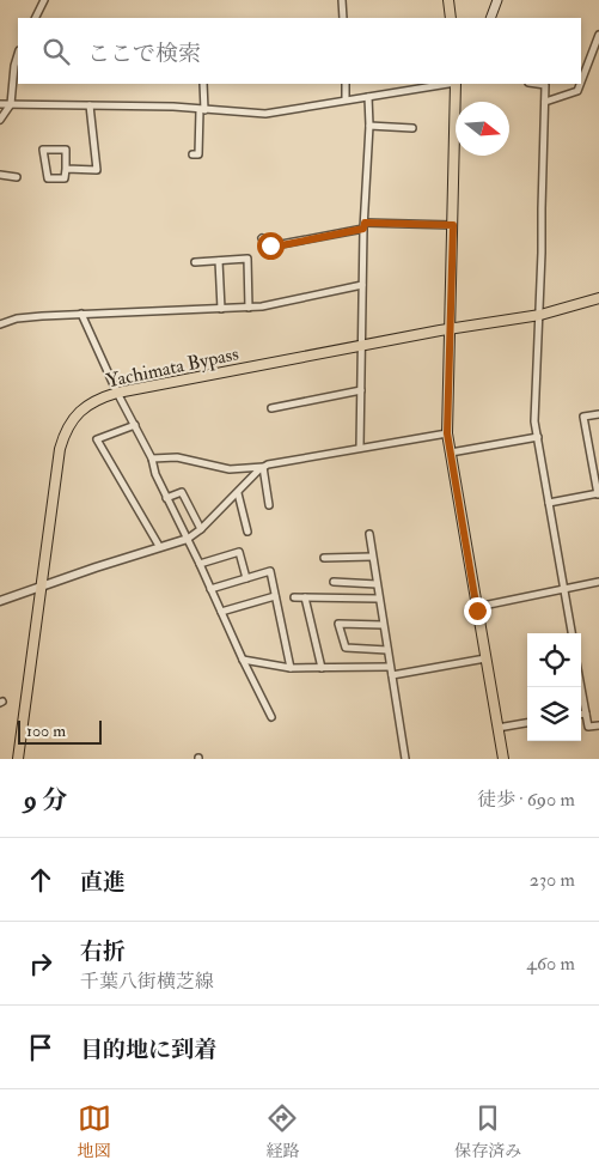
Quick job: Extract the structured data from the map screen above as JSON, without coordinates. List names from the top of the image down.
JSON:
{
  "streets": {
    "main road": ["Yachimata Bypass"]
  },
  "scale_bar": "100 m",
  "north": "right",
  "page": {
    "search": "ここで検索",
    "scale": "100 m",
    "heading": ["9 分", "徒歩 · 690 m"],
    "list": [
      ["直進", "230 m"],
      ["右折", "千葉八街横芝線", "460 m"],
      "目的地に到着"
    ],
    "nav": ["地図", "経路", "保存済み"]
  }
}
